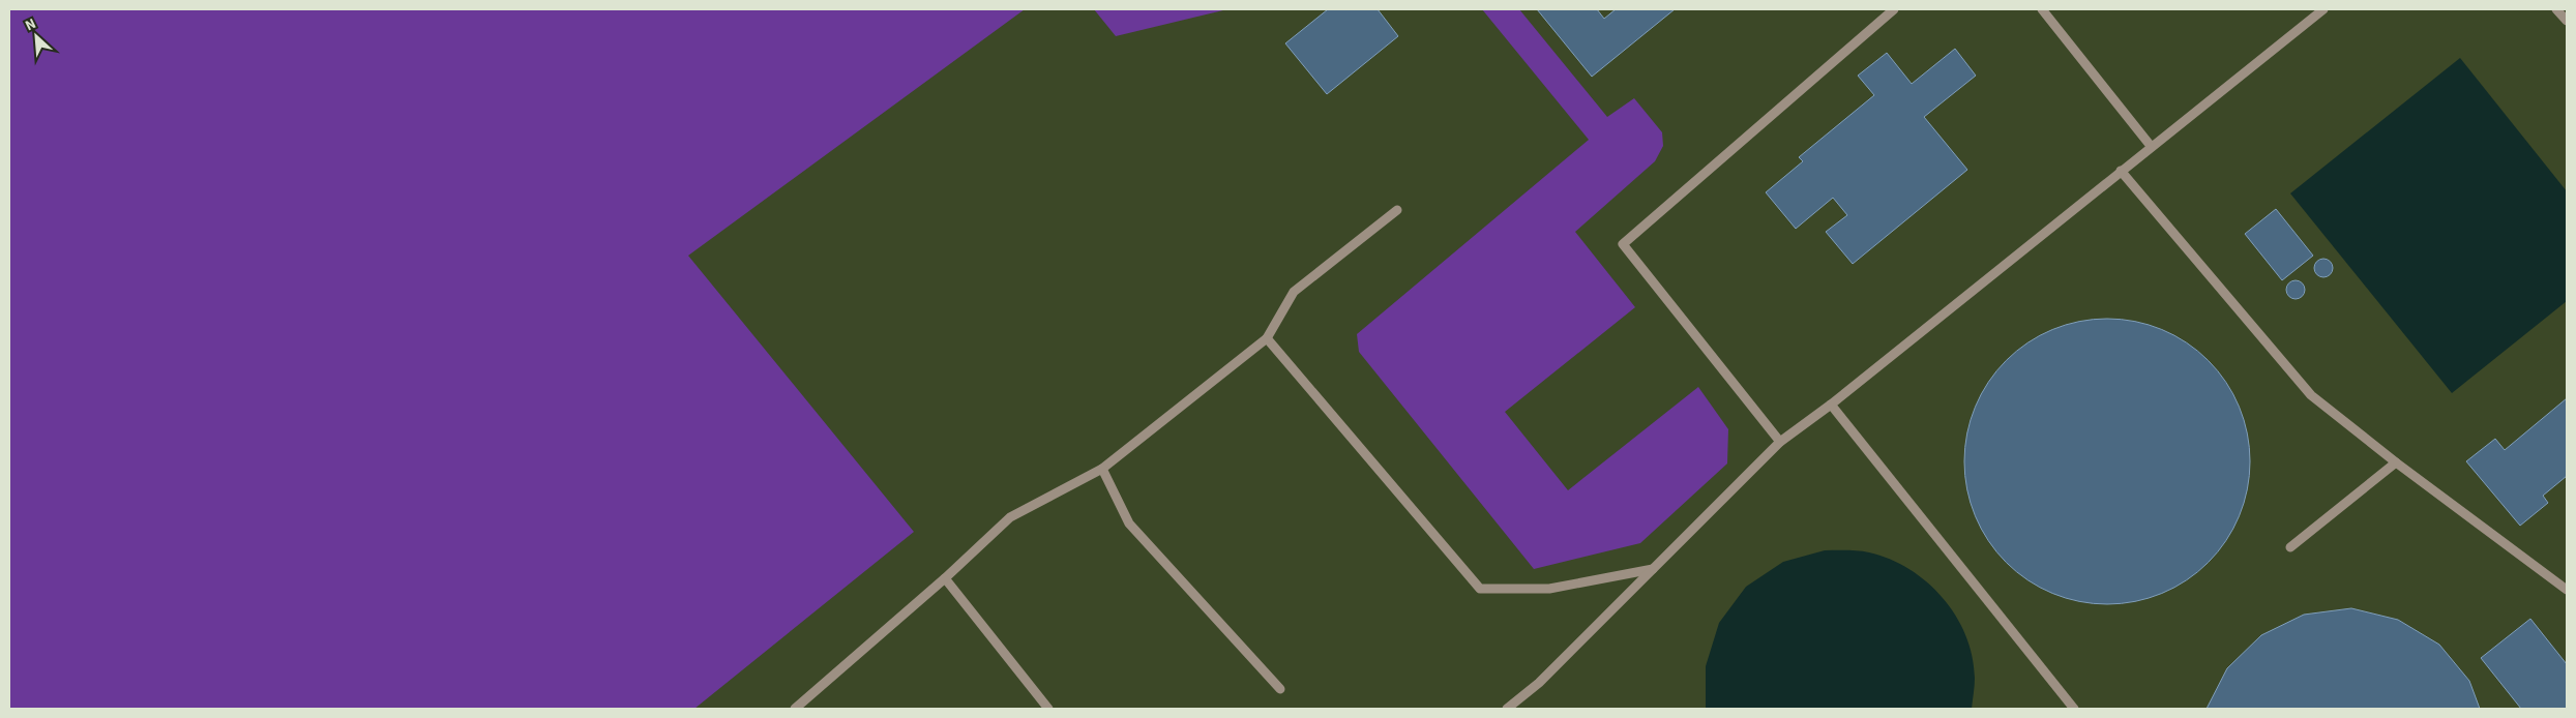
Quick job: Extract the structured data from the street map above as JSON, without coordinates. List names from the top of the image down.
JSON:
{
  "north": "top left"
}
